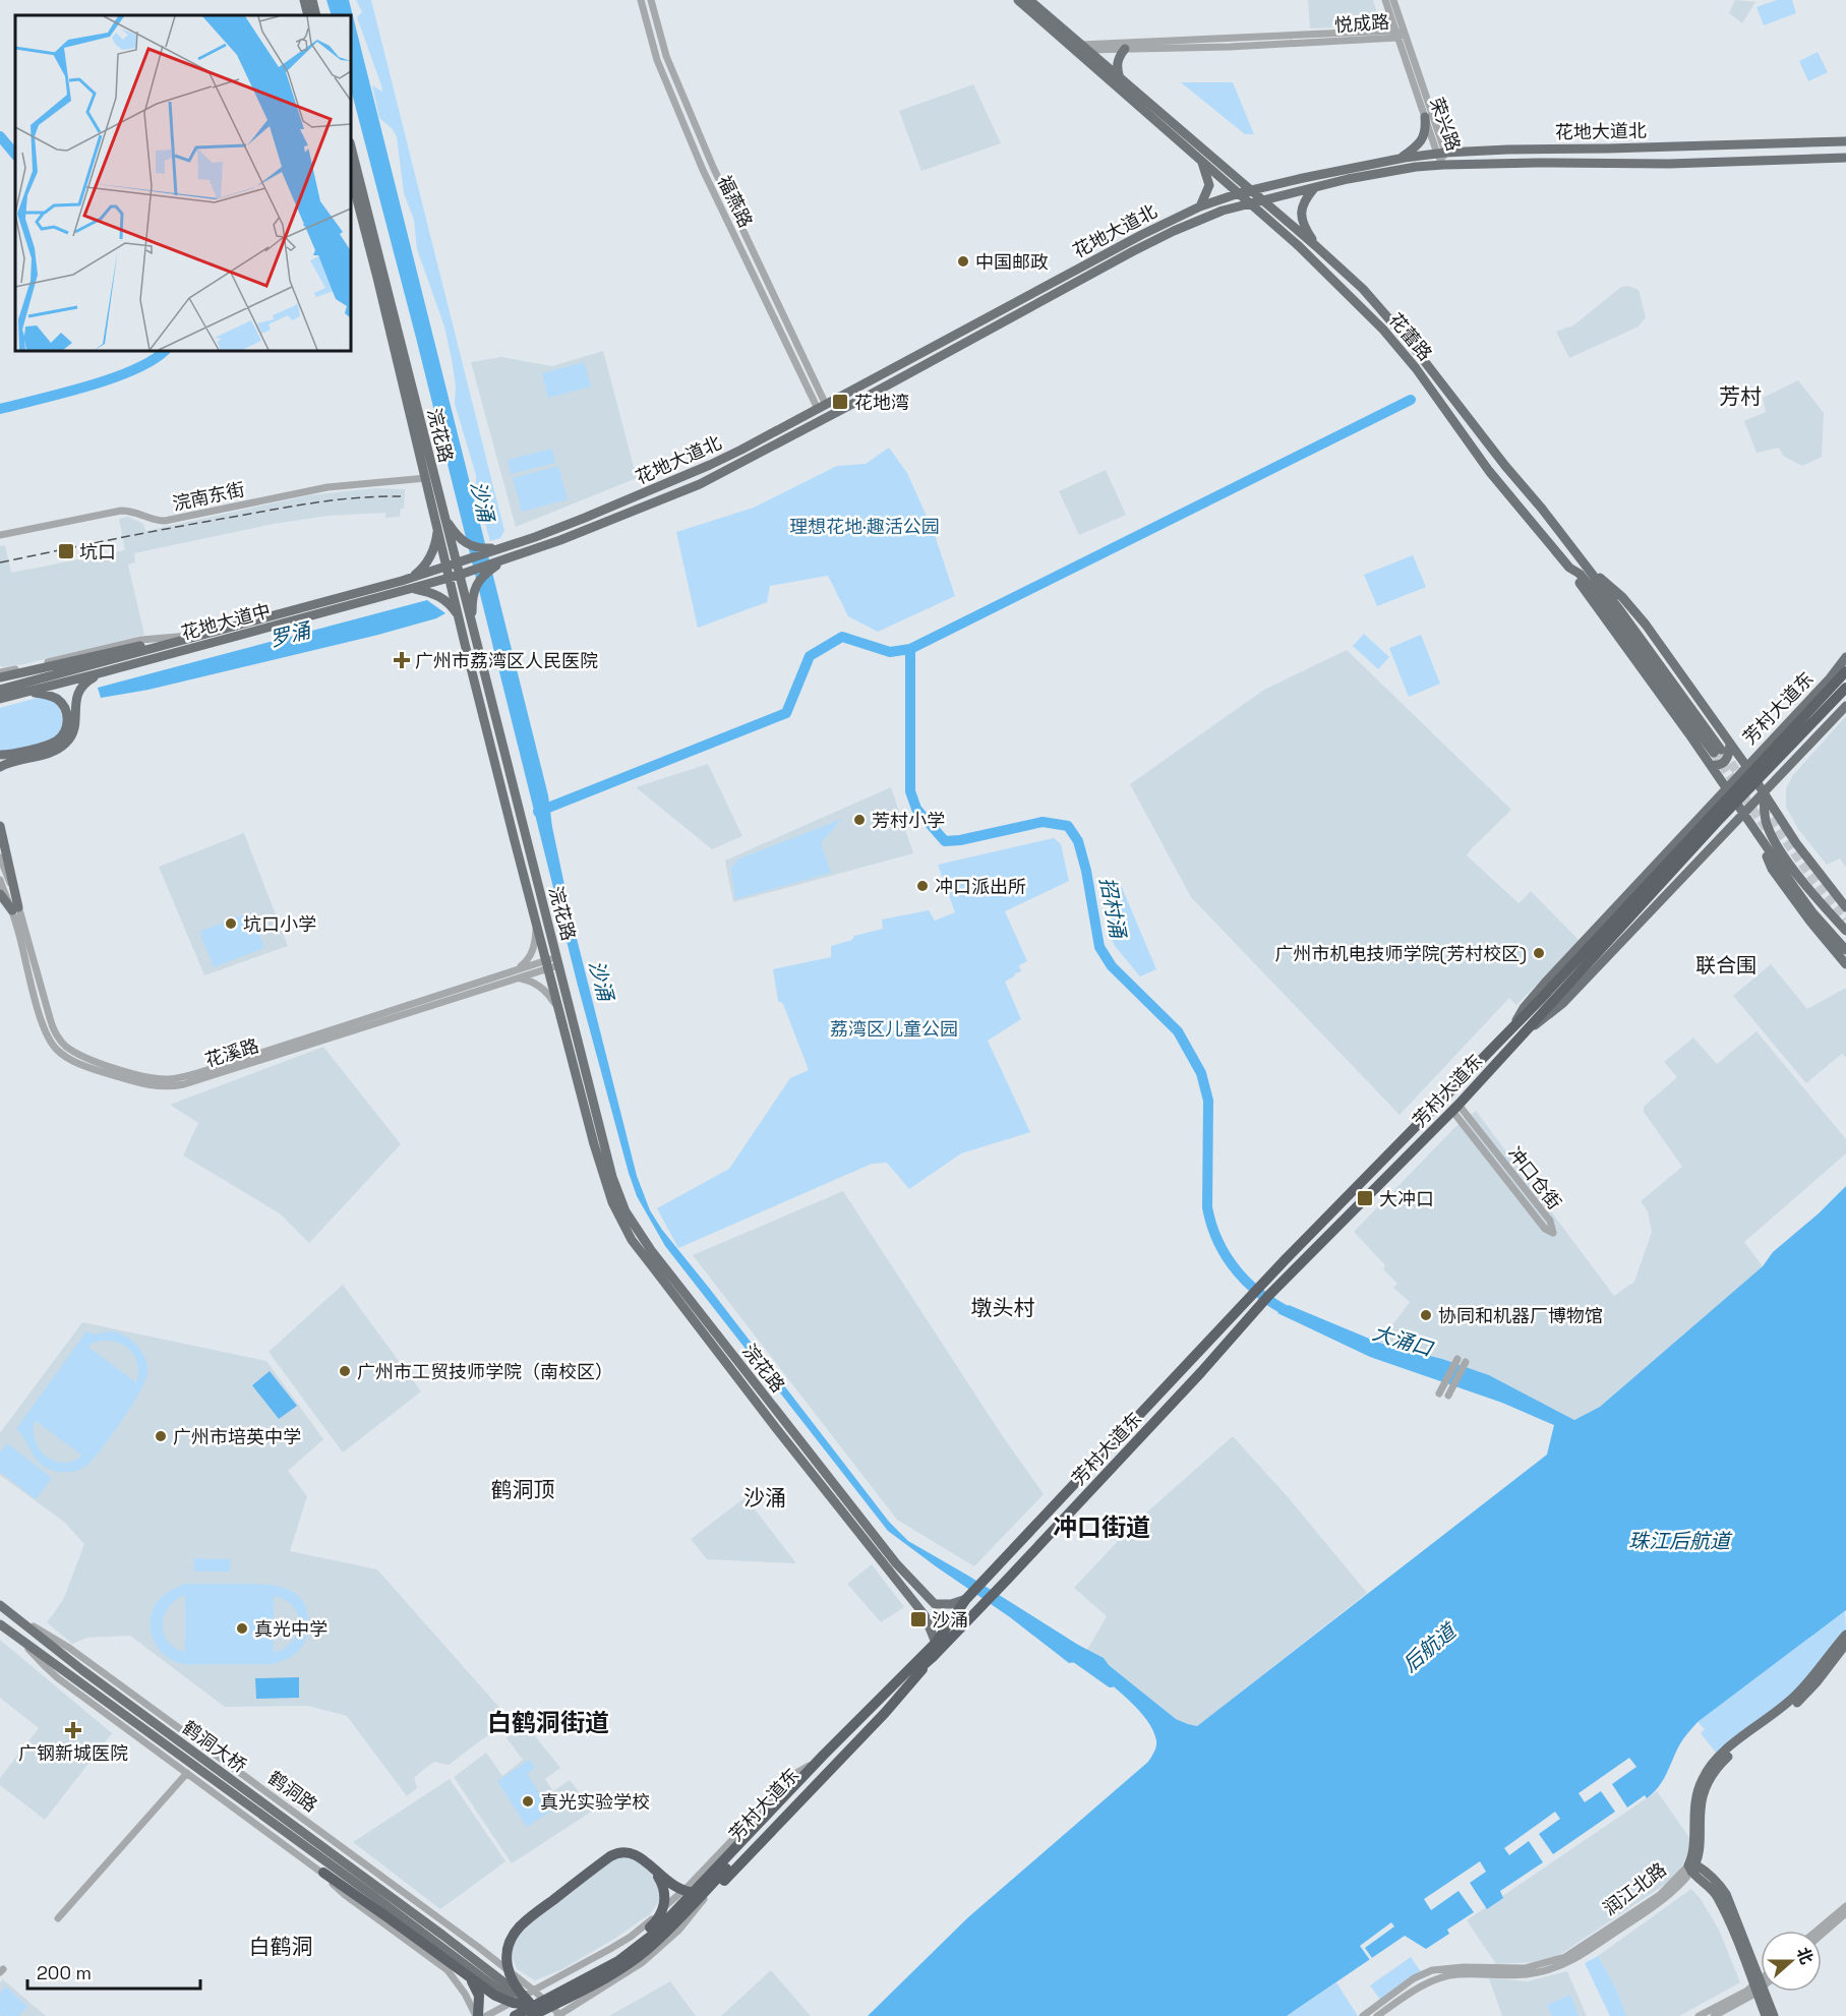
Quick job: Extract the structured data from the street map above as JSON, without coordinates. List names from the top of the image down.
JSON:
{
  "streets": {
    "highway": ["芳村大道东"],
    "main road": [
      "花地大道北",
      "花蕾路",
      "浣花路",
      "花地大道中",
      "鹤洞大桥",
      "鹤洞路",
      "润江北路"
    ],
    "street": [
      "悦成路",
      "荣兴路",
      "福燕路",
      "浣南东街",
      "花溪路",
      "冲口仓街"
    ]
  },
  "crossings": [
    ["悦成路", "荣兴路"],
    ["悦成路", "花蕾路"],
    ["荣兴路", "花地大道北"],
    ["花地大道北", "福燕路"],
    ["花地大道北", "花蕾路"],
    ["花地大道北", "浣花路"],
    ["花地大道北", "花地大道中"],
    ["浣花路", "浣南东街"],
    ["浣花路", "花地大道中"],
    ["浣花路", "芳村大道东"],
    ["浣花路", "花溪路"],
    ["芳村大道东", "冲口仓街"],
    ["芳村大道东", "鹤洞路"],
    ["鹤洞大桥", "鹤洞路"]
  ],
  "districts": [
    "芳村",
    "联合围",
    "墩头村",
    "鹤洞顶",
    "沙涌",
    "冲口街道",
    "白鹤洞街道",
    "白鹤洞"
  ],
  "water": [
    "沙涌",
    "罗涌",
    "招村涌",
    "大涌口",
    "珠江后航道",
    "后航道"
  ],
  "parks": ["理想花地·趣活公园", "荔湾区儿童公园"],
  "places": {
    "other": [
      "中国邮政",
      "芳村小学",
      "冲口派出所",
      "坑口小学",
      "广州市机电技师学院(芳村校区)",
      "协同和机器厂博物馆",
      "广州市工贸技师学院（南校区）",
      "广州市培英中学",
      "真光中学",
      "真光实验学校"
    ],
    "transit": [
      "花地湾",
      "坑口",
      "大冲口",
      "沙涌"
    ],
    "health": ["广州市荔湾区人民医院", "广钢新城医院"]
  },
  "scale_bar": "200 m",
  "north": "right"
}
